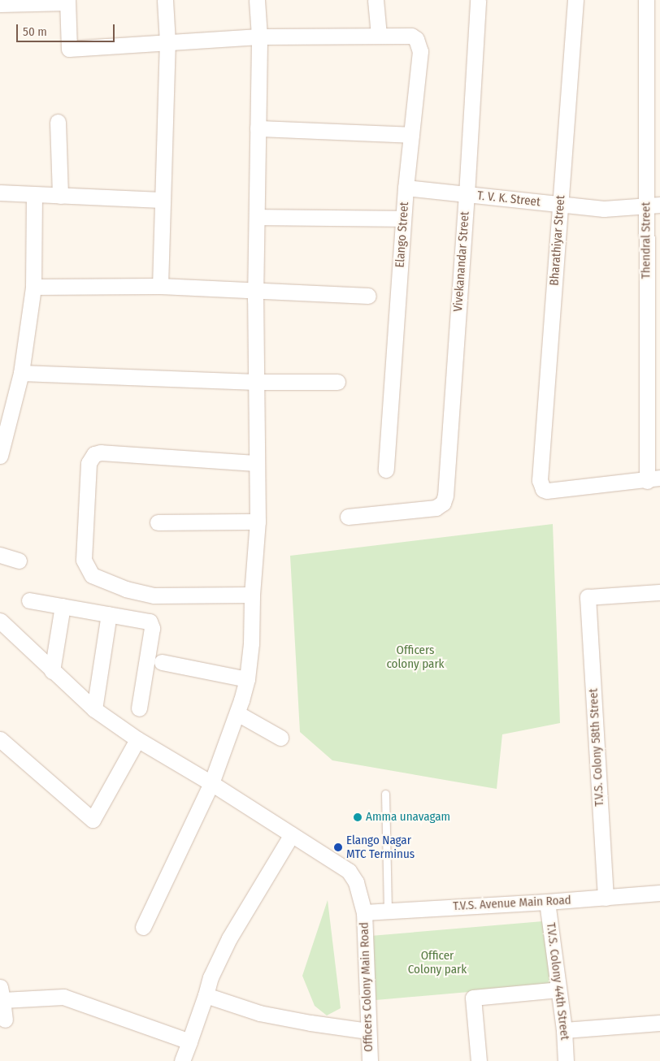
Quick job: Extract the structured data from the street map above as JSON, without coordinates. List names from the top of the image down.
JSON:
{
  "streets": {
    "street": [
      "T. V. K. Street",
      "Elango Street",
      "Bharathiyar Street",
      "Thendral Street",
      "Vivekanandar Street",
      "T.V.S. Colony 58th Street",
      "T.V.S. Avenue Main Road",
      "T.V.S. Colony 44th Street",
      "Officers Colony Main Road"
    ]
  },
  "crossings": [
    ["T. V. K. Street", "Elango Street"],
    ["T. V. K. Street", "Bharathiyar Street"],
    ["T. V. K. Street", "Thendral Street"],
    ["T. V. K. Street", "Vivekanandar Street"],
    ["Bharathiyar Street", "Thendral Street"],
    ["T.V.S. Colony 58th Street", "T.V.S. Avenue Main Road"],
    ["T.V.S. Avenue Main Road", "T.V.S. Colony 44th Street"],
    ["T.V.S. Avenue Main Road", "Officers Colony Main Road"]
  ],
  "parks": ["Officers colony park", "Officer Colony park"],
  "places": ["Amma unavagam", "Elango Nagar MTC Terminus"],
  "scale_bar": "50 m"
}
